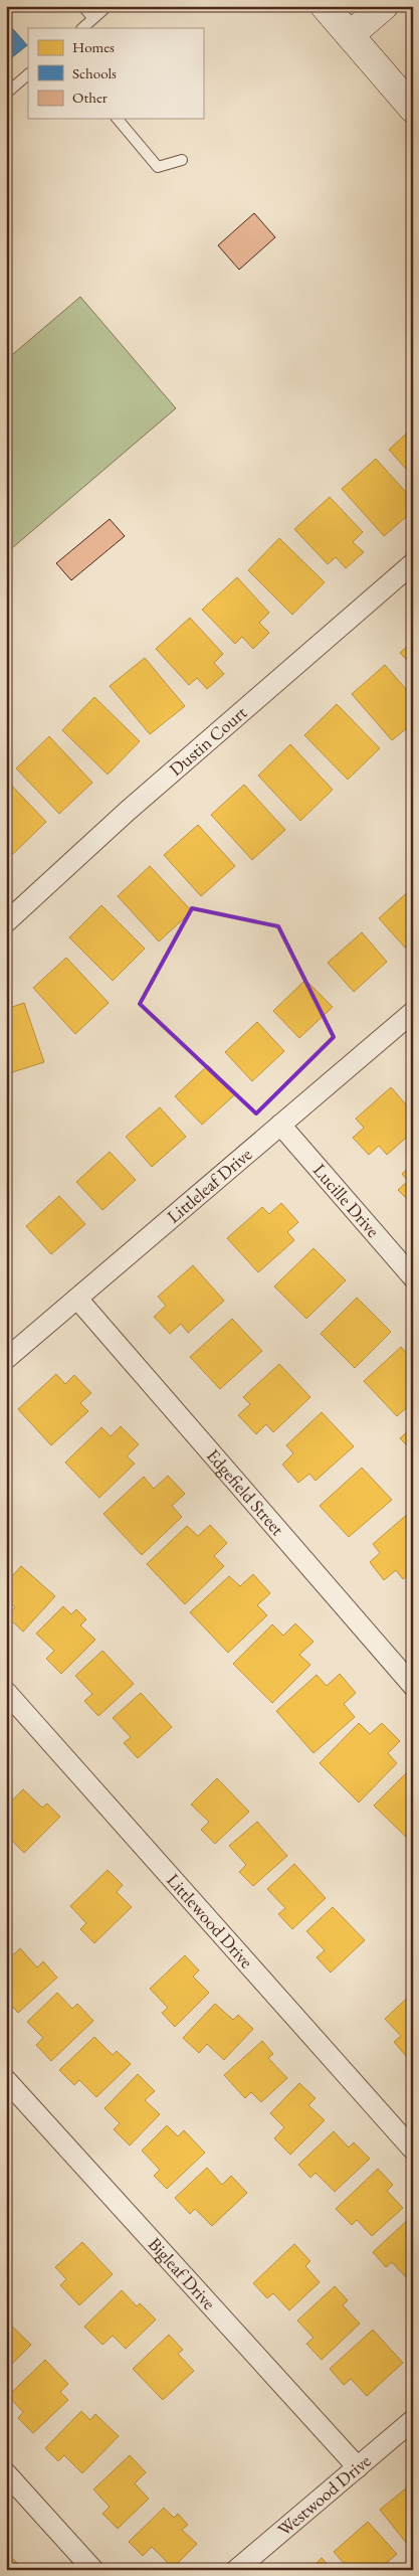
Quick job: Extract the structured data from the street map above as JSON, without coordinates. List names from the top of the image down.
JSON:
{
  "streets": {
    "street": [
      "Dustin Court",
      "Littleleaf Drive",
      "Lucille Drive",
      "Edgefield Street",
      "Littlewood Drive",
      "Bigleaf Drive",
      "Westwood Drive"
    ]
  },
  "crossings": [
    ["Littleleaf Drive", "Lucille Drive"],
    ["Littleleaf Drive", "Edgefield Street"],
    ["Bigleaf Drive", "Westwood Drive"]
  ],
  "legend": ["Homes", "Schools", "Other"]
}
